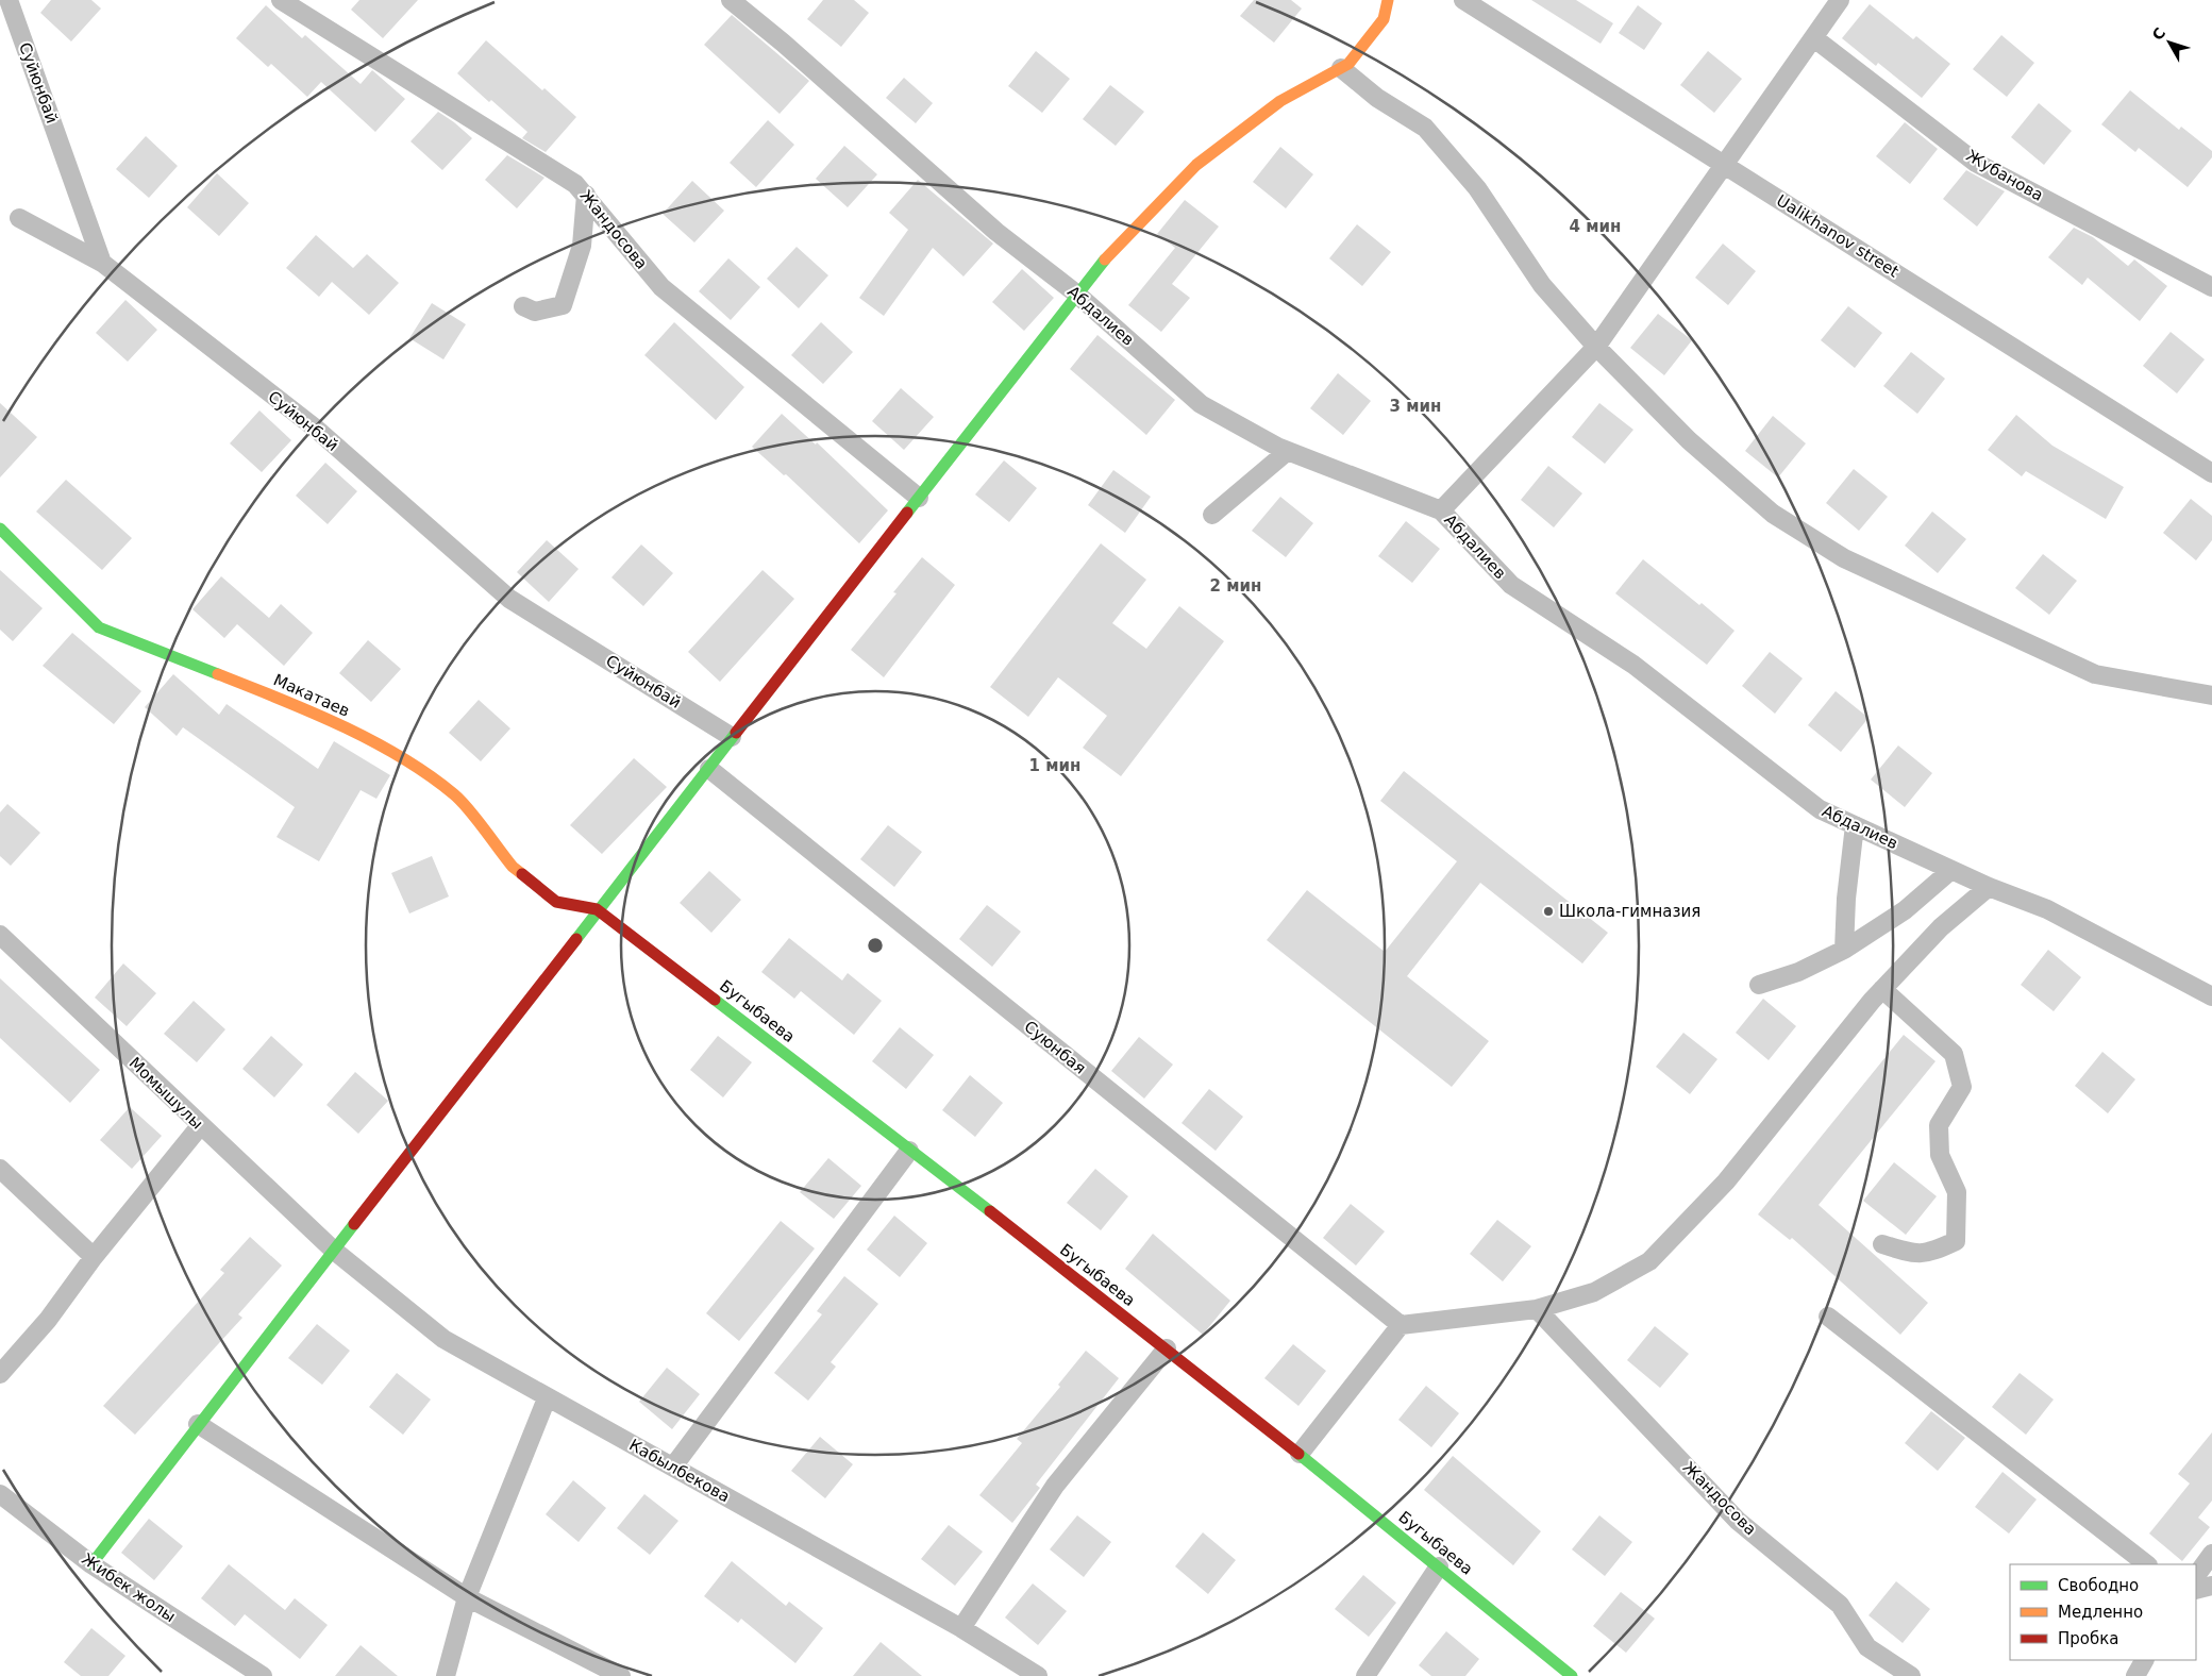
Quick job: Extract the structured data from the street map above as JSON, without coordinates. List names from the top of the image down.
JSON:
{
  "streets": {
    "street": [
      "Суйюнбай",
      "Жубанова",
      "Жандосова",
      "Ualikhanov street",
      "Абдалиев",
      "Макатаев",
      "Бугыбаева",
      "Суюнбая",
      "Момышулы",
      "Кабылбекова",
      "Жибек жолы"
    ]
  },
  "crossings": [
    ["Макатаев", "Бугыбаева"],
    ["Момышулы", "Кабылбекова"]
  ],
  "places": ["Школа-гимназия"],
  "legend": ["Свободно", "Медленно", "Пробка"],
  "north": "top left",
  "rings": [
    "4 мин",
    "3 мин",
    "2 мин",
    "1 мин"
  ]
}
